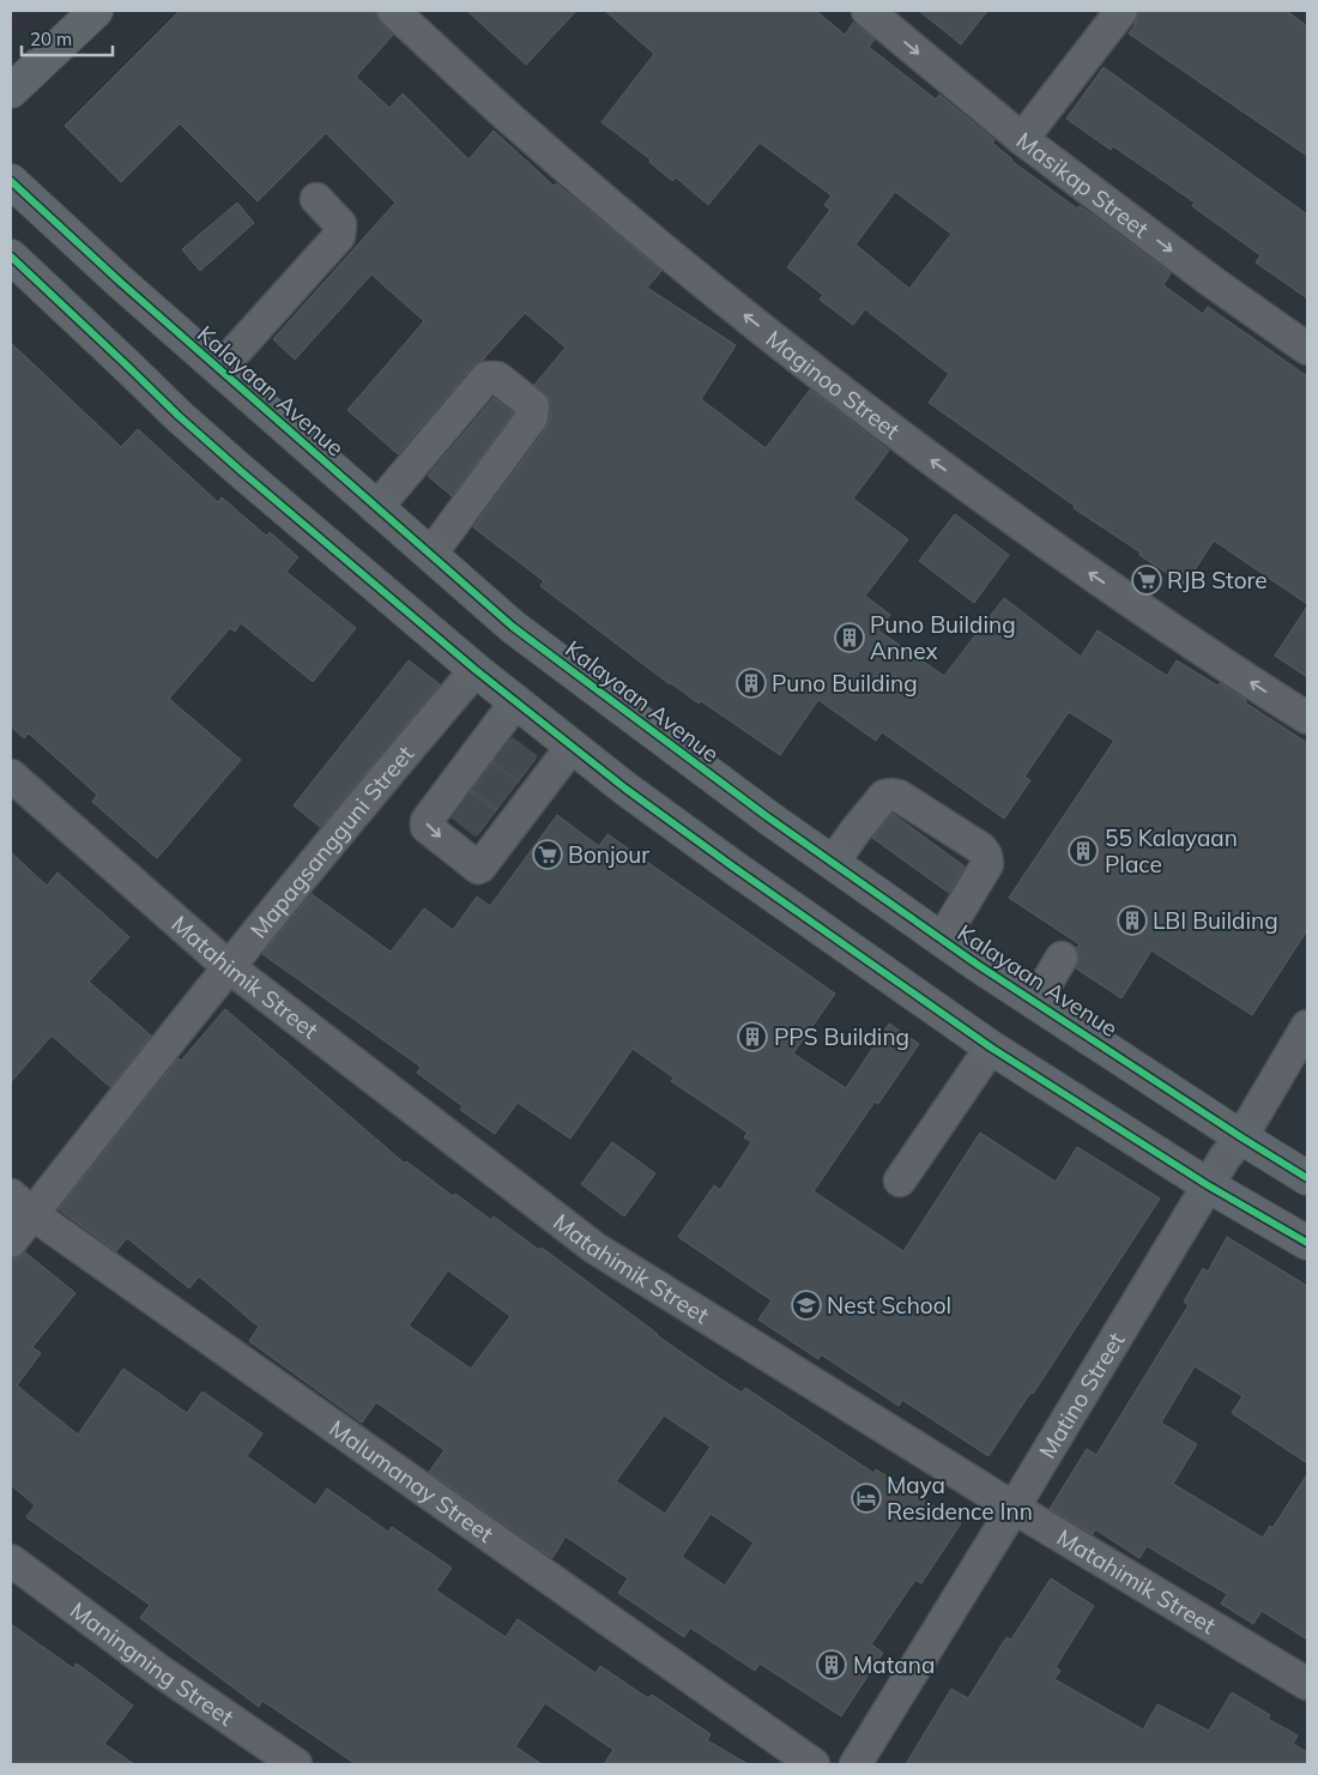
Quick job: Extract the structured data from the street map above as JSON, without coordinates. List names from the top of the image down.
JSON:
{
  "streets": {
    "main road": ["Kalayaan Avenue"],
    "street": [
      "Masikap Street",
      "Maginoo Street",
      "Mapagsangguni Street",
      "Matahimik Street",
      "Matino Street",
      "Malumanay Street",
      "Maningning Street"
    ]
  },
  "crossings": [
    ["Kalayaan Avenue", "Matino Street"],
    ["Mapagsangguni Street", "Matahimik Street"],
    ["Mapagsangguni Street", "Malumanay Street"],
    ["Matahimik Street", "Matino Street"]
  ],
  "one_way": ["Masikap Street", "Maginoo Street"],
  "places": {
    "supermarket": ["RJB Store", "Bonjour"],
    "building": [
      "Puno Building Annex",
      "Puno Building",
      "55 Kalayaan Place",
      "LBI Building",
      "PPS Building",
      "Matana"
    ],
    "school or university": ["Nest School"],
    "hotel": ["Maya Residence Inn"]
  },
  "scale_bar": "20 m"
}
